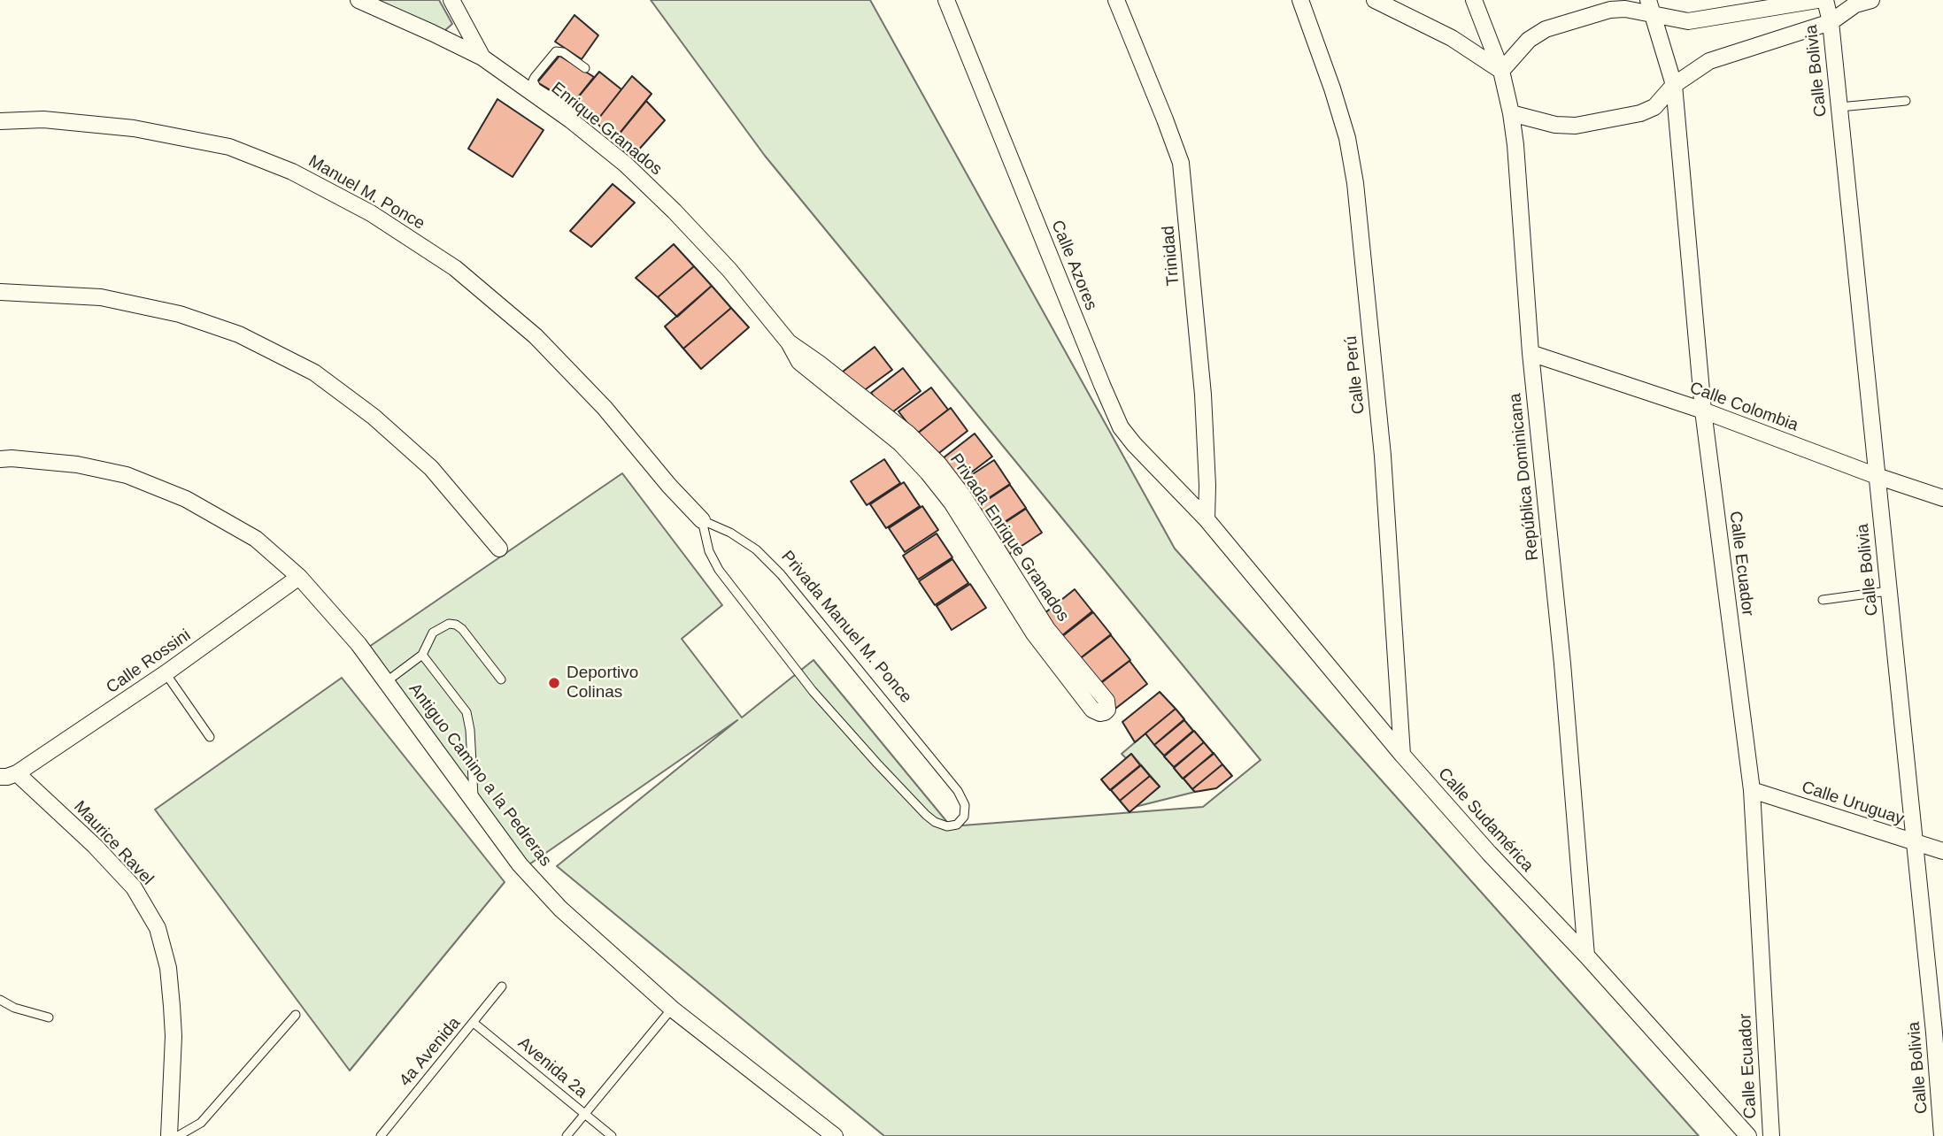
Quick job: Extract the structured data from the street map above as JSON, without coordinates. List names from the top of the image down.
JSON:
{
  "streets": {
    "street": [
      "Calle Bolivia",
      "Enrique Granados",
      "Manuel M. Ponce",
      "Trinidad",
      "Calle Azores",
      "Calle Perú",
      "Calle Colombia",
      "República Dominicana",
      "Privada Enrique Granados",
      "Calle Ecuador",
      "Privada Manuel M. Ponce",
      "Calle Rossini",
      "Antiguo Camino a la Pedreras",
      "Calle Uruguay",
      "Calle Sudamérica",
      "Maurice Ravel"
    ],
    "lane": ["4a Avenida", "Avenida 2a"]
  },
  "crossings": [
    ["Calle Bolivia", "Calle Colombia"],
    ["Calle Bolivia", "Calle Uruguay"],
    ["Enrique Granados", "Privada Enrique Granados"],
    ["Manuel M. Ponce", "Privada Manuel M. Ponce"],
    ["Trinidad", "Calle Azores"],
    ["Trinidad", "Calle Sudamérica"],
    ["Calle Azores", "Calle Sudamérica"],
    ["Calle Perú", "Calle Sudamérica"],
    ["Calle Colombia", "República Dominicana"],
    ["Calle Colombia", "Calle Ecuador"],
    ["República Dominicana", "Calle Sudamérica"],
    ["Calle Ecuador", "Calle Uruguay"],
    ["Calle Rossini", "Antiguo Camino a la Pedreras"],
    ["Calle Rossini", "Maurice Ravel"],
    ["4a Avenida", "Avenida 2a"]
  ],
  "places": ["Deportivo Colinas"]
}
